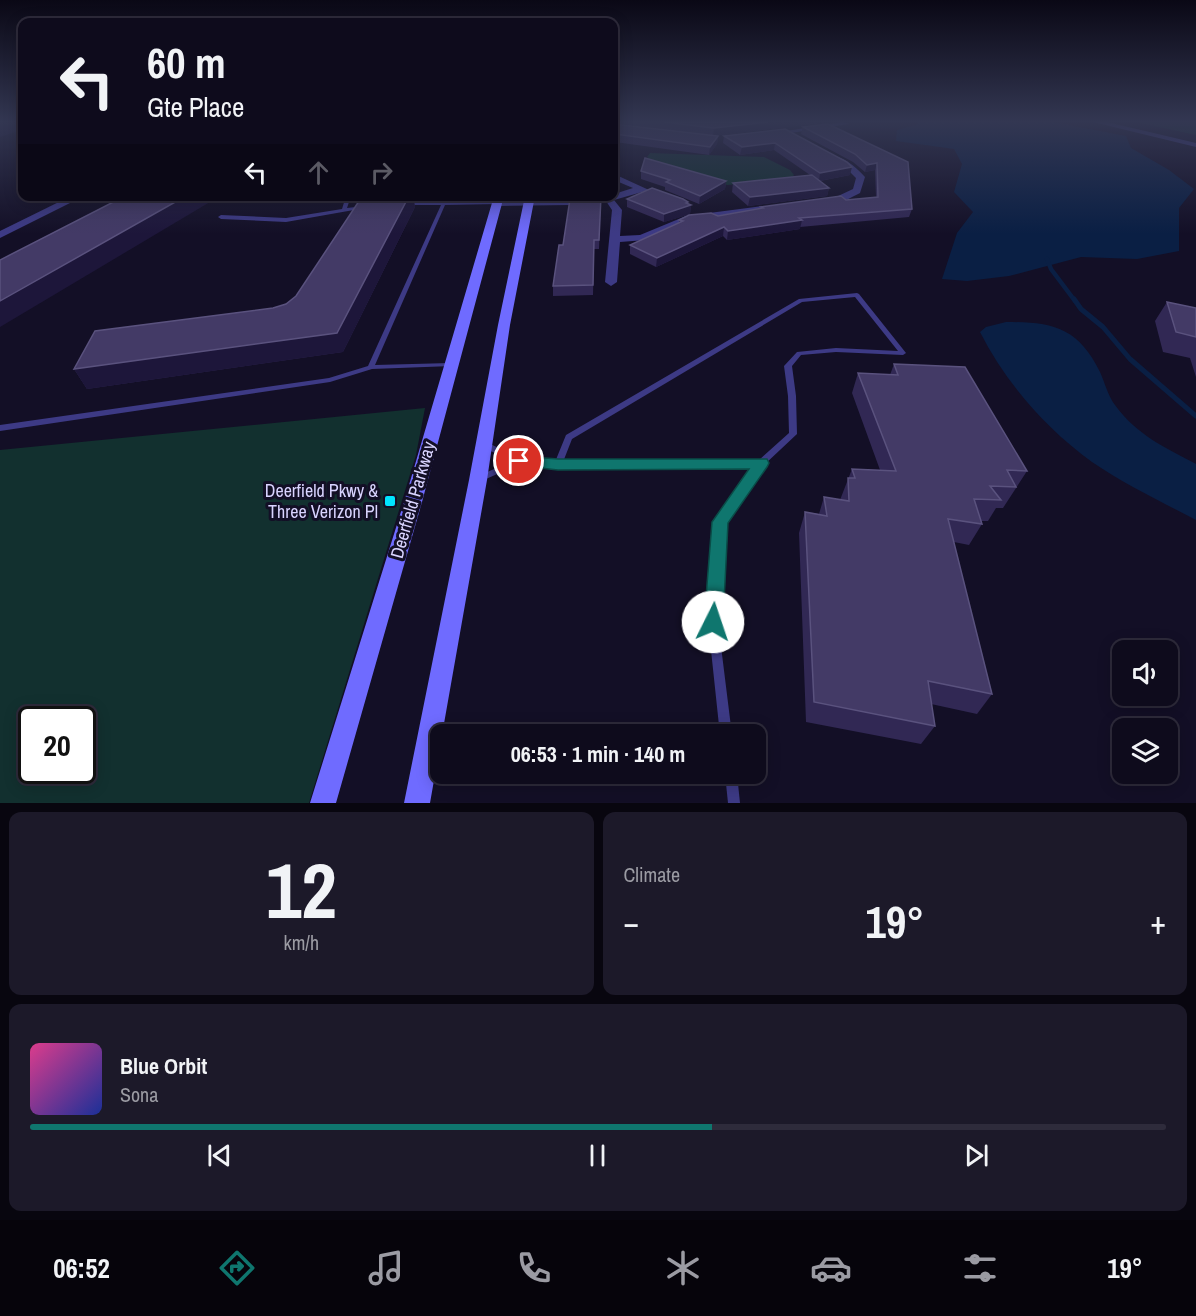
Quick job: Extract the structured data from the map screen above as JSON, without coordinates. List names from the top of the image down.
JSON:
{
  "streets": {
    "main road": ["Deerfield Parkway"]
  },
  "places": {
    "transit": ["Deerfield Pkwy & Three Verizon Pl"]
  },
  "page": {
    "turn": ["60 m", "Gte Place"],
    "limit": "20",
    "trip": "06:53 · 1 min · 140 m",
    "tile": [
      ["12", "km/h"],
      "Climate"
    ],
    "heat": ["−", "19°", "+"],
    "song": ["Blue Orbit", "Sona"],
    "tabs": ["06:52", "19°"]
  }
}
